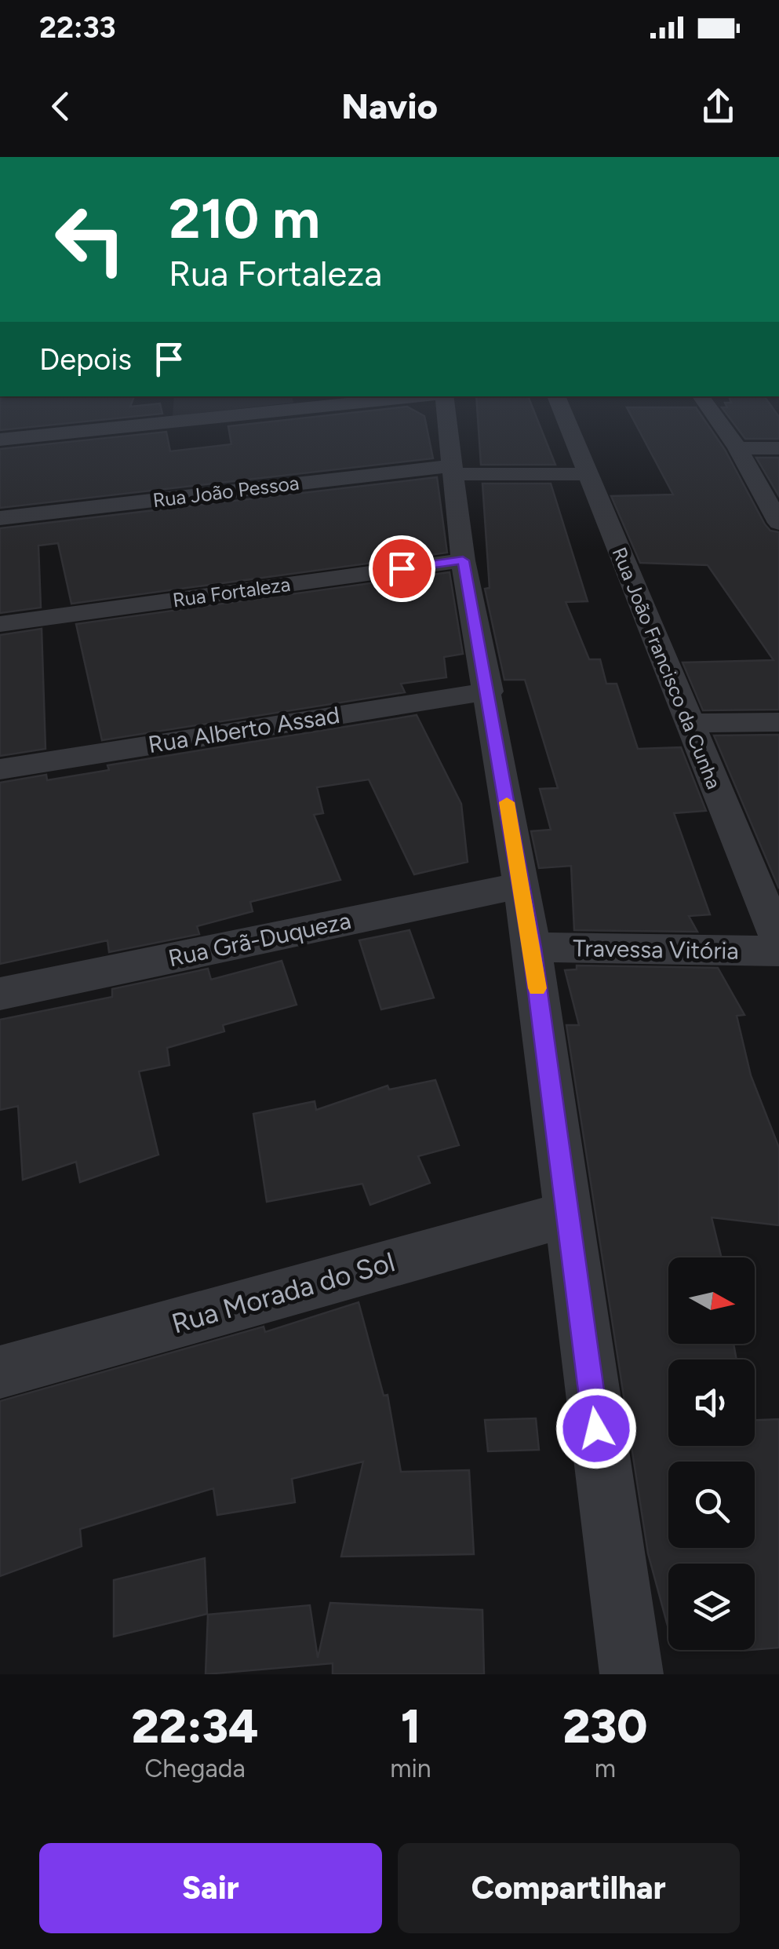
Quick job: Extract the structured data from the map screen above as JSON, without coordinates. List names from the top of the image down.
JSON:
{
  "streets": {
    "street": [
      "Rua João Pessoa",
      "Rua Fortaleza",
      "Rua João Francisco da Cunha",
      "Rua Alberto Assad",
      "Rua Grã-Duqueza",
      "Travessa Vitória",
      "Rua Morada do Sol"
    ]
  },
  "crossings": [
    ["Rua João Pessoa", "Rua João Francisco da Cunha"]
  ],
  "north": "right",
  "page": {
    "status": "22:33",
    "header": "Navio",
    "turn": ["210 m", "Rua Fortaleza"],
    "then": "Depois",
    "eta": [
      "22:34",
      "Chegada",
      "1",
      "min",
      "230",
      "m"
    ],
    "buttons": ["Sair", "Compartilhar"]
  }
}
